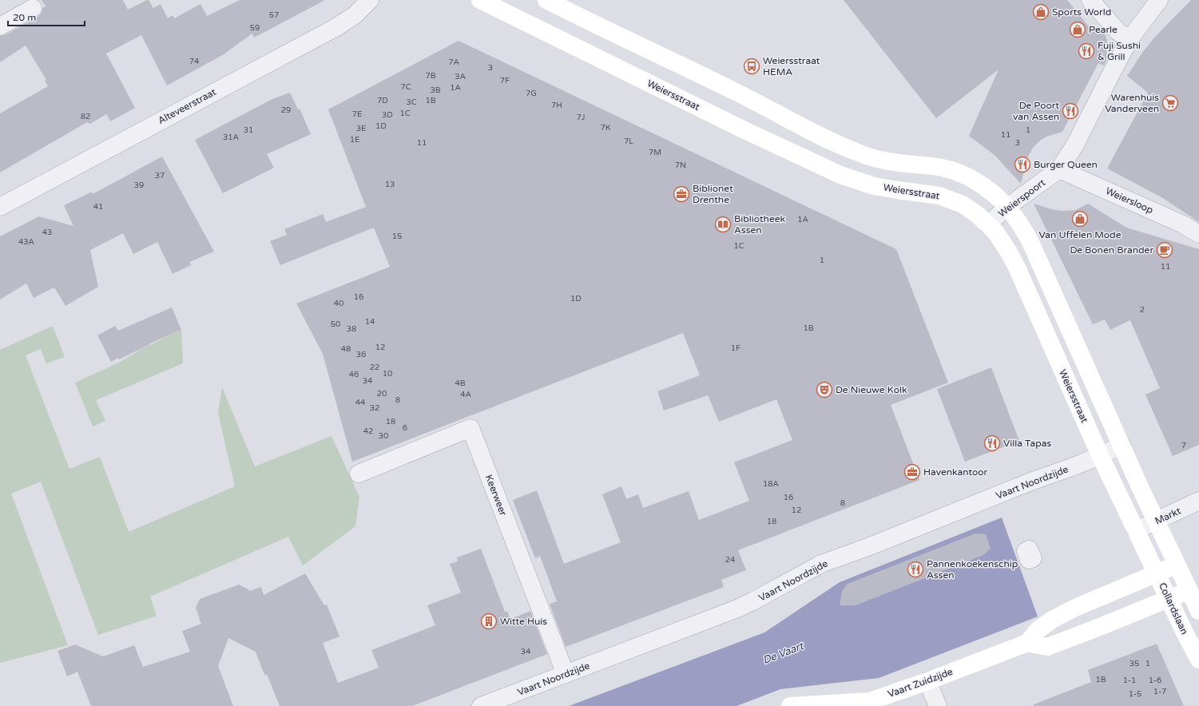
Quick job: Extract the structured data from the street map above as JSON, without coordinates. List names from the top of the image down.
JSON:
{
  "streets": {
    "main road": ["Weiersstraat", "Collardslaan", "Vaart Zuidzijde"],
    "street": [
      "Alteveerstraat",
      "Weierspoort",
      "Weiersloop",
      "Vaart Noordzijde",
      "Keerweer",
      "Markt"
    ]
  },
  "crossings": [
    ["Weiersstraat", "Weierspoort"],
    ["Weiersstraat", "Vaart Noordzijde"],
    ["Weiersstraat", "Markt"],
    ["Weiersstraat", "Collardslaan"],
    ["Weiersstraat", "Vaart Zuidzijde"],
    ["Weierspoort", "Weiersloop"],
    ["Vaart Noordzijde", "Keerweer"],
    ["Collardslaan", "Vaart Zuidzijde"]
  ],
  "water": ["De Vaart"],
  "places": {
    "shop": ["Sports World", "Pearle", "Van Uffelen Mode"],
    "restaurant": [
      "Fuji Sushi & Grill",
      "De Poort van Assen",
      "Burger Queen",
      "Villa Tapas",
      "Pannenkoekenschip Assen"
    ],
    "bus stop": ["Weiersstraat HEMA"],
    "supermarket": ["Warenhuis Vanderveen"],
    "office": ["Biblionet Drenthe", "Havenkantoor"],
    "library": ["Bibliotheek Assen"],
    "cafe": ["De Bonen Brander"],
    "theatre": ["De Nieuwe Kolk"],
    "building": ["Witte Huis"]
  },
  "house_numbers": [
    "57",
    "59",
    "74",
    "7A",
    "3",
    "7B",
    "3A",
    "7F",
    "7C",
    "1A",
    "3B",
    "7G",
    "7D",
    "1B",
    "3C",
    "7H",
    "29",
    "1C",
    "7E",
    "3D",
    "82",
    "7J",
    "1D",
    "7K",
    "3E",
    "31",
    "1",
    "11",
    "31A",
    "1E",
    "7L",
    "11",
    "3",
    "7M",
    "7N",
    "37",
    "13",
    "39",
    "41",
    "1A",
    "43",
    "15",
    "43A",
    "1C",
    "1",
    "11",
    "16",
    "1D",
    "40",
    "2",
    "14",
    "50",
    "1B",
    "38",
    "12",
    "1F",
    "48",
    "36",
    "22",
    "10",
    "46",
    "34",
    "4B",
    "20",
    "4A",
    "8",
    "44",
    "32",
    "18",
    "6",
    "42",
    "30",
    "7",
    "18A",
    "16",
    "8",
    "12",
    "18",
    "24",
    "34",
    "35",
    "1",
    "1B",
    "1-1",
    "1-6",
    "1-7",
    "1-5"
  ],
  "scale_bar": "20 m"
}
